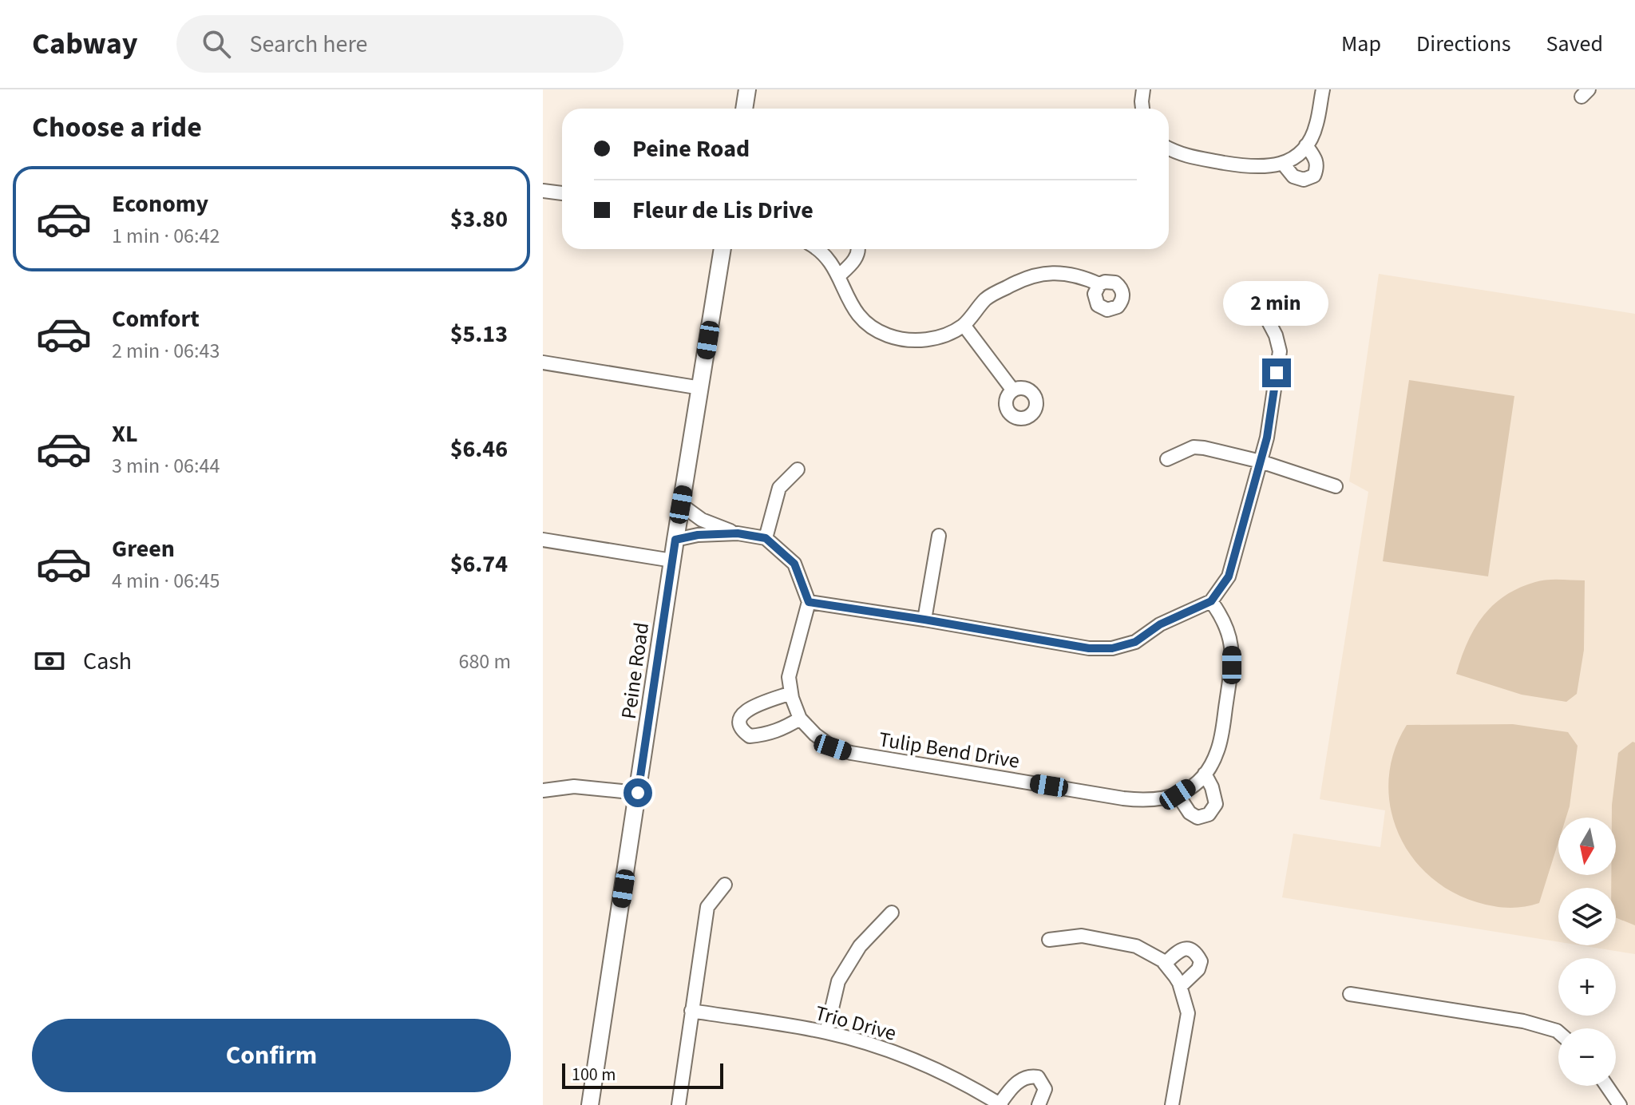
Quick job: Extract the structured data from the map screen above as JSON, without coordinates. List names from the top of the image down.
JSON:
{
  "streets": {
    "street": ["Peine Road", "Tulip Bend Drive", "Trio Drive"]
  },
  "scale_bar": "100 m",
  "north": "bottom",
  "page": {
    "header": "Cabway",
    "search": "Search here",
    "nav": ["Map", "Directions", "Saved"],
    "heading": "Choose a ride",
    "banner": ["Peine Road", "Fleur de Lis Drive"],
    "list": [
      {
        "name": "Economy",
        "note": "1 min · 06:42",
        "value": "$3.80"
      },
      {
        "name": "Comfort",
        "note": "2 min · 06:43",
        "value": "$5.13"
      },
      {
        "name": "XL",
        "note": "3 min · 06:44",
        "value": "$6.46"
      },
      {
        "name": "Green",
        "note": "4 min · 06:45",
        "value": "$6.74"
      }
    ],
    "bubble": "2 min",
    "pay": ["Cash", "680 m"],
    "map_buttons": ["+", "−"],
    "buttons": "Confirm",
    "scale": "100 m"
  }
}
